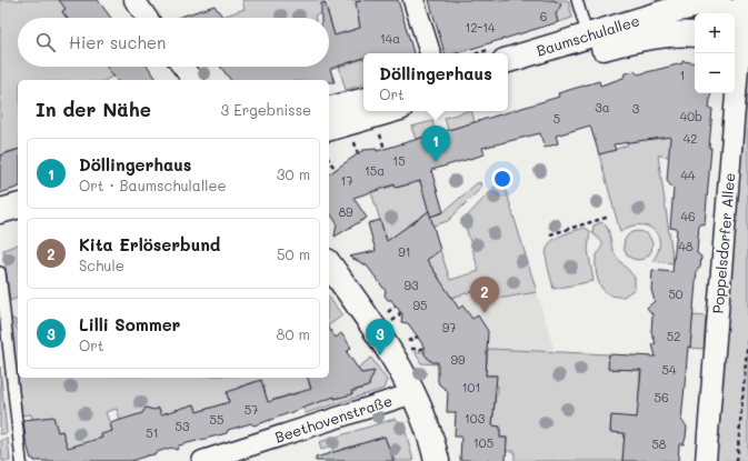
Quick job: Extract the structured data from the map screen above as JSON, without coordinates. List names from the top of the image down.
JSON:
{
  "streets": {
    "street": ["Baumschulallee", "Poppelsdorfer Allee", "Beethovenstraße"]
  },
  "crossings": [
    ["Baumschulallee", "Poppelsdorfer Allee"]
  ],
  "house_numbers": [
    "6",
    "12-14",
    "14a",
    "1",
    "3a",
    "3",
    "40b",
    "5",
    "42",
    "15",
    "15a",
    "44",
    "17",
    "89",
    "46",
    "48",
    "91",
    "93",
    "50",
    "95",
    "97",
    "52",
    "99",
    "54",
    "101",
    "56",
    "57",
    "103",
    "55",
    "53",
    "51",
    "105",
    "58"
  ],
  "page": {
    "map_buttons": ["+", "−"],
    "search": "Hier suchen",
    "popup": ["Döllingerhaus", "Ort"],
    "heading": ["In der Nähe", "3 Ergebnisse"],
    "pins": ["1", "2", "3"],
    "list": [
      {
        "mark": "1",
        "name": "Döllingerhaus",
        "note": "Ort · Baumschulallee",
        "value": "30 m"
      },
      {
        "mark": "2",
        "name": "Kita Erlöserbund",
        "note": "Schule",
        "value": "50 m"
      },
      {
        "mark": "3",
        "name": "Lilli Sommer",
        "note": "Ort",
        "value": "80 m"
      }
    ]
  }
}
